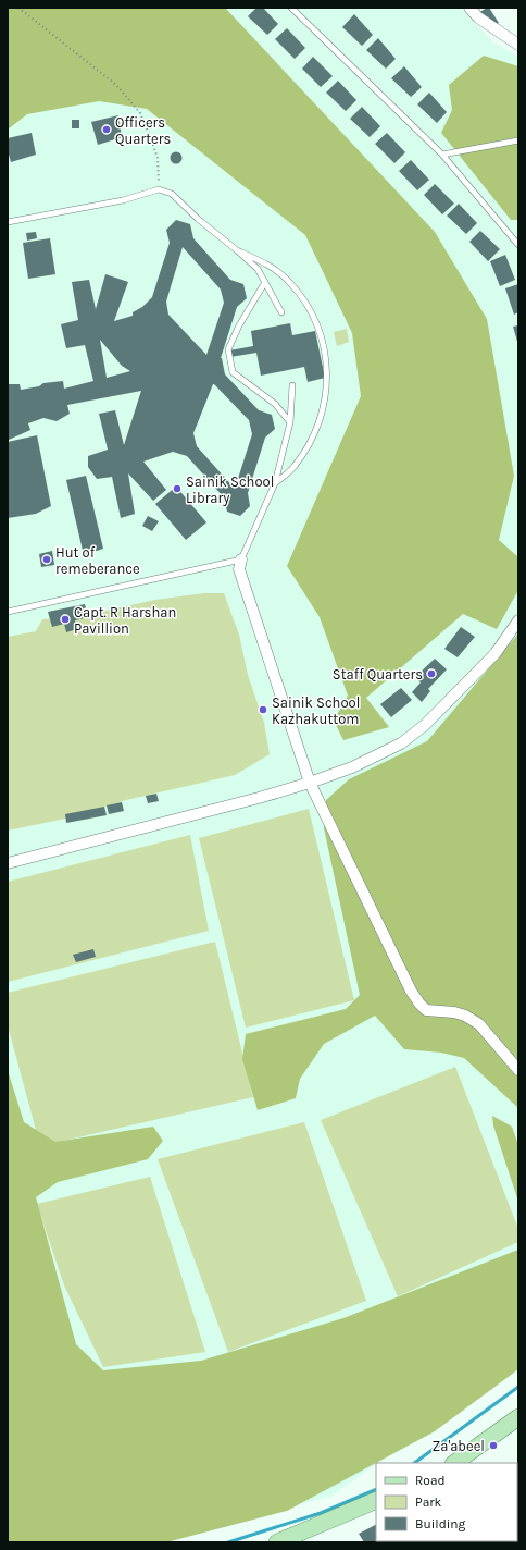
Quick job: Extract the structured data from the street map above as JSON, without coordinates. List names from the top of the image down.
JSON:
{
  "places": [
    "Officers Quarters",
    "Sainik School Library",
    "Hut of remeberance",
    "Capt. R Harshan Pavillion",
    "Staff Quarters",
    "Sainik School Kazhakuttom",
    "Za'abeel"
  ],
  "legend": ["Road", "Park", "Building"]
}
